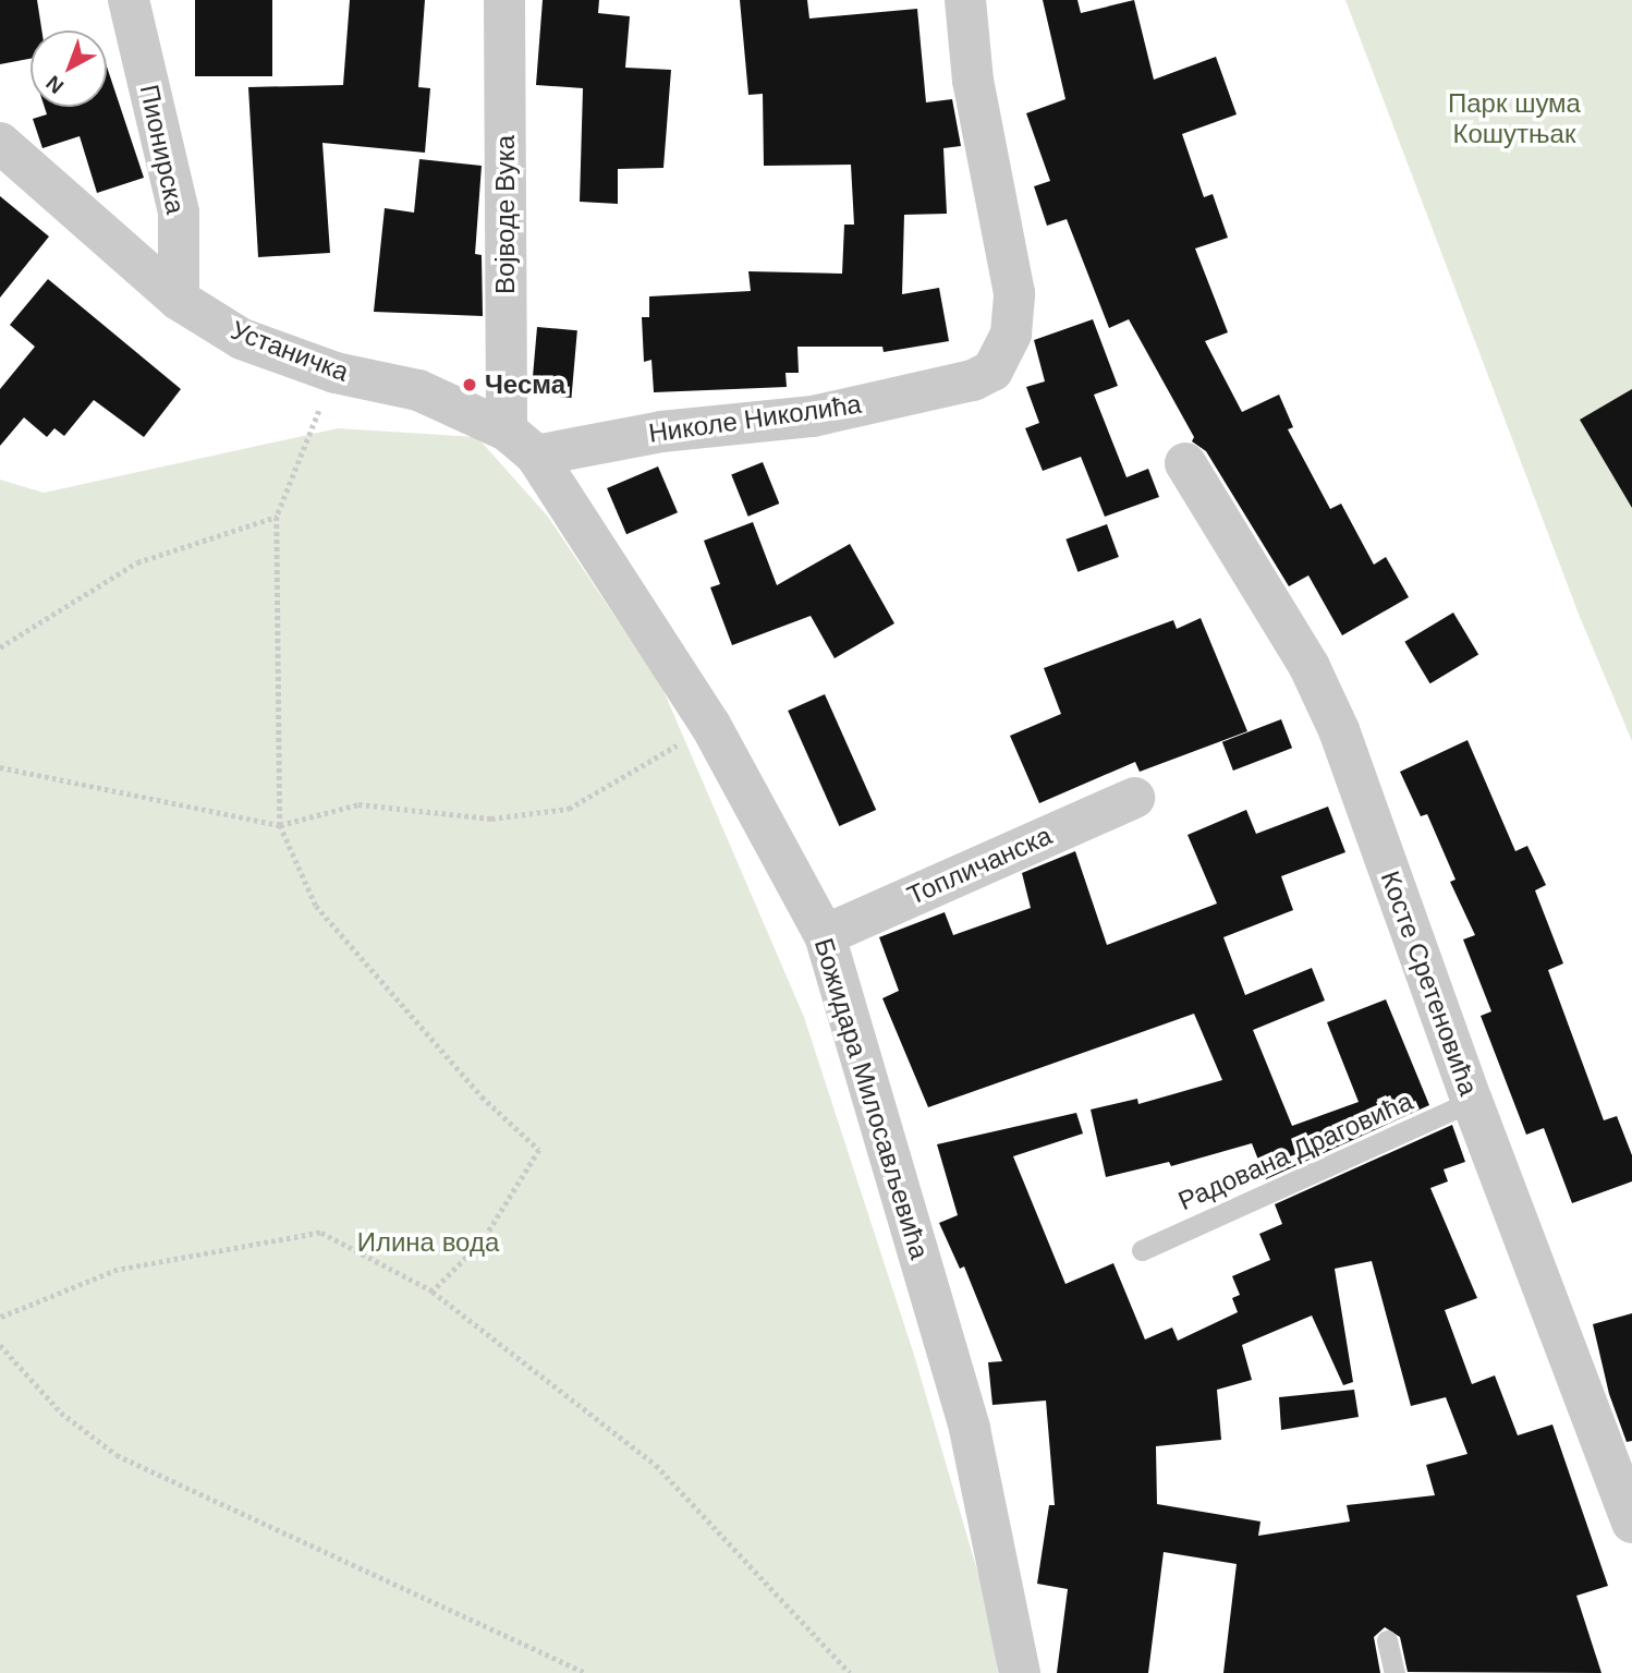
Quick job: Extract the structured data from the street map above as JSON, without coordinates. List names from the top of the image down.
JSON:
{
  "streets": {
    "street": [
      "Пионирска",
      "Војводе Вука",
      "Устаничка",
      "Николе Николића",
      "Топличанска",
      "Косте Сретеновића",
      "Божидара Милосављевића"
    ],
    "lane": ["Радована Драговића"]
  },
  "crossings": [
    ["Пионирска", "Устаничка"],
    ["Војводе Вука", "Устаничка"],
    ["Војводе Вука", "Николе Николића"],
    ["Војводе Вука", "Божидара Милосављевића"],
    ["Устаничка", "Николе Николића"],
    ["Устаничка", "Божидара Милосављевића"],
    ["Николе Николића", "Божидара Милосављевића"],
    ["Топличанска", "Божидара Милосављевића"],
    ["Косте Сретеновића", "Радована Драговића"]
  ],
  "parks": ["Парк шума Кошутњак", "Илина вода"],
  "places": ["Чесма"],
  "north": "bottom left"
}
